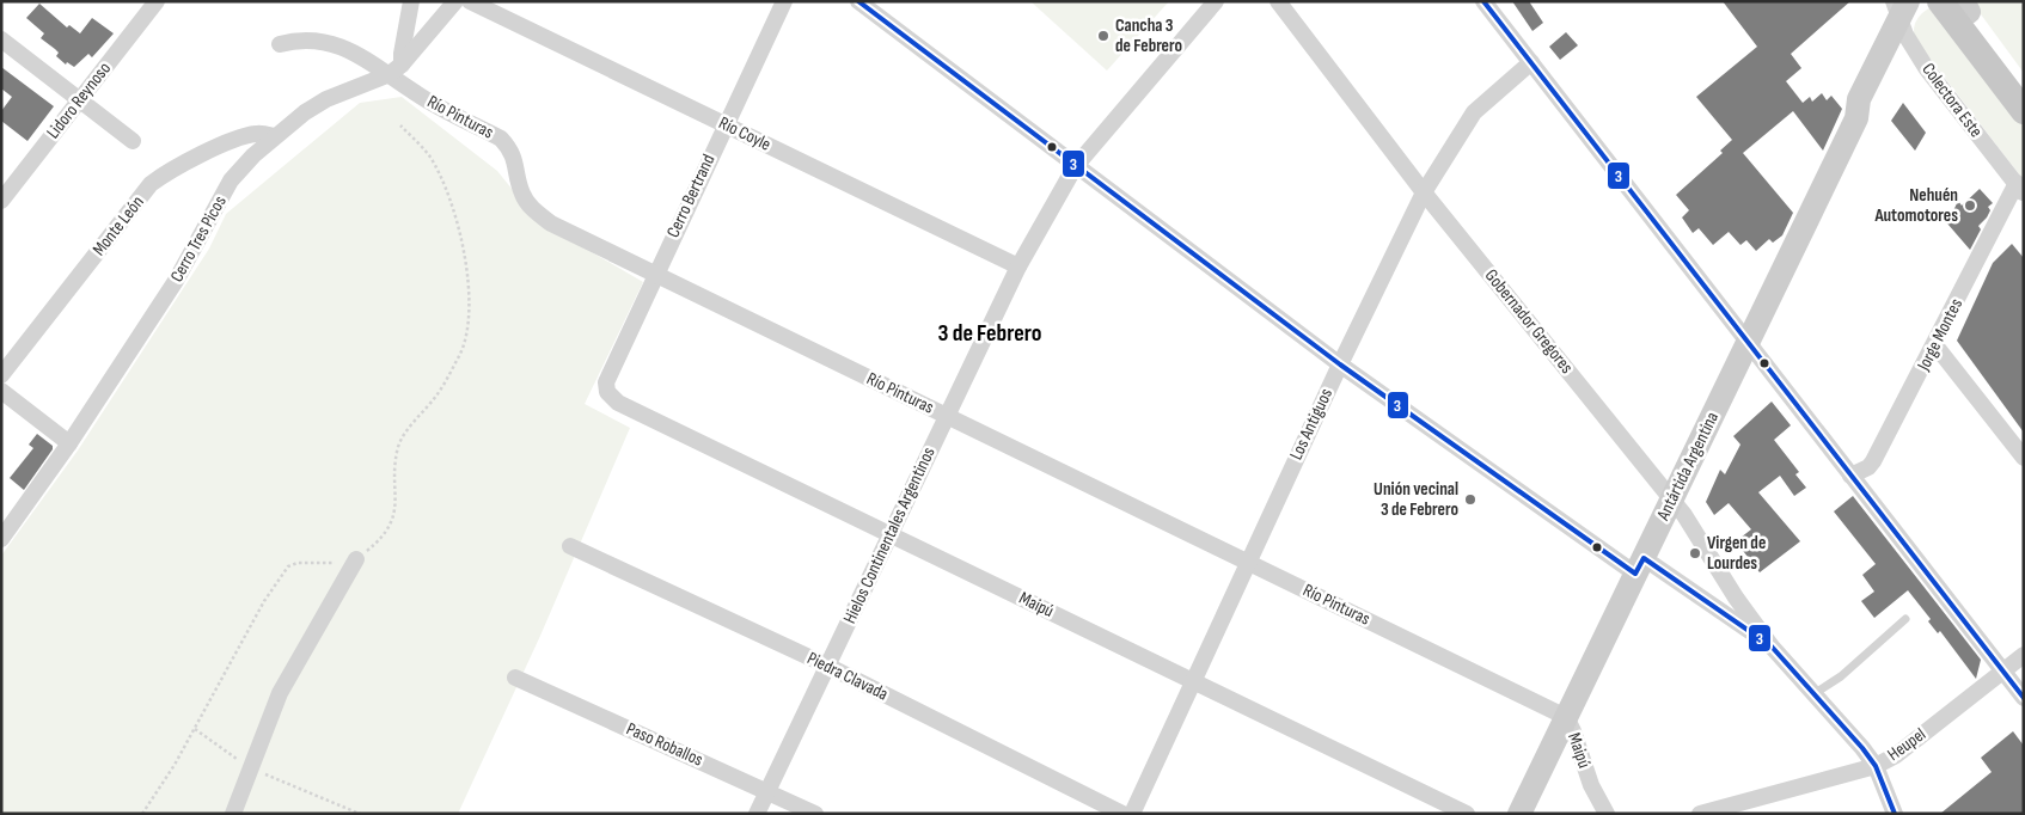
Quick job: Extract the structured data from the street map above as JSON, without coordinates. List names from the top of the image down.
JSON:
{
  "streets": {
    "street": [
      "Lidoro Reynoso",
      "Colectora Este",
      "Río Pinturas",
      "Río Coyle",
      "Cerro Bertrand",
      "Monte León",
      "Cerro Tres Picos",
      "Gobernador Gregores",
      "Jorge Montes",
      "Los Antiguos",
      "Antártida Argentina",
      "Hielos Continentales Argentinos",
      "Maipú",
      "Piedra Clavada",
      "Paso Roballos",
      "Heupel"
    ]
  },
  "crossings": [
    ["Colectora Este", "Jorge Montes"],
    ["Colectora Este", "Antártida Argentina"],
    ["Río Pinturas", "Cerro Bertrand"],
    ["Río Pinturas", "Cerro Tres Picos"],
    ["Río Pinturas", "Los Antiguos"],
    ["Río Pinturas", "Antártida Argentina"],
    ["Río Pinturas", "Hielos Continentales Argentinos"],
    ["Río Pinturas", "Maipú"],
    ["Río Coyle", "Cerro Bertrand"],
    ["Río Coyle", "Hielos Continentales Argentinos"],
    ["Cerro Bertrand", "Maipú"],
    ["Monte León", "Cerro Tres Picos"],
    ["Gobernador Gregores", "Los Antiguos"],
    ["Gobernador Gregores", "Antártida Argentina"],
    ["Gobernador Gregores", "Hielos Continentales Argentinos"],
    ["Gobernador Gregores", "Heupel"],
    ["Los Antiguos", "Maipú"],
    ["Antártida Argentina", "Maipú"],
    ["Hielos Continentales Argentinos", "Maipú"],
    ["Hielos Continentales Argentinos", "Piedra Clavada"],
    ["Hielos Continentales Argentinos", "Paso Roballos"]
  ],
  "districts": ["3 de Febrero"],
  "places": [
    "Cancha 3 de Febrero",
    "Nehuén Automotores",
    "Unión vecinal 3 de Febrero",
    "Virgen de Lourdes"
  ],
  "lines": ["transit line 3"]
}
